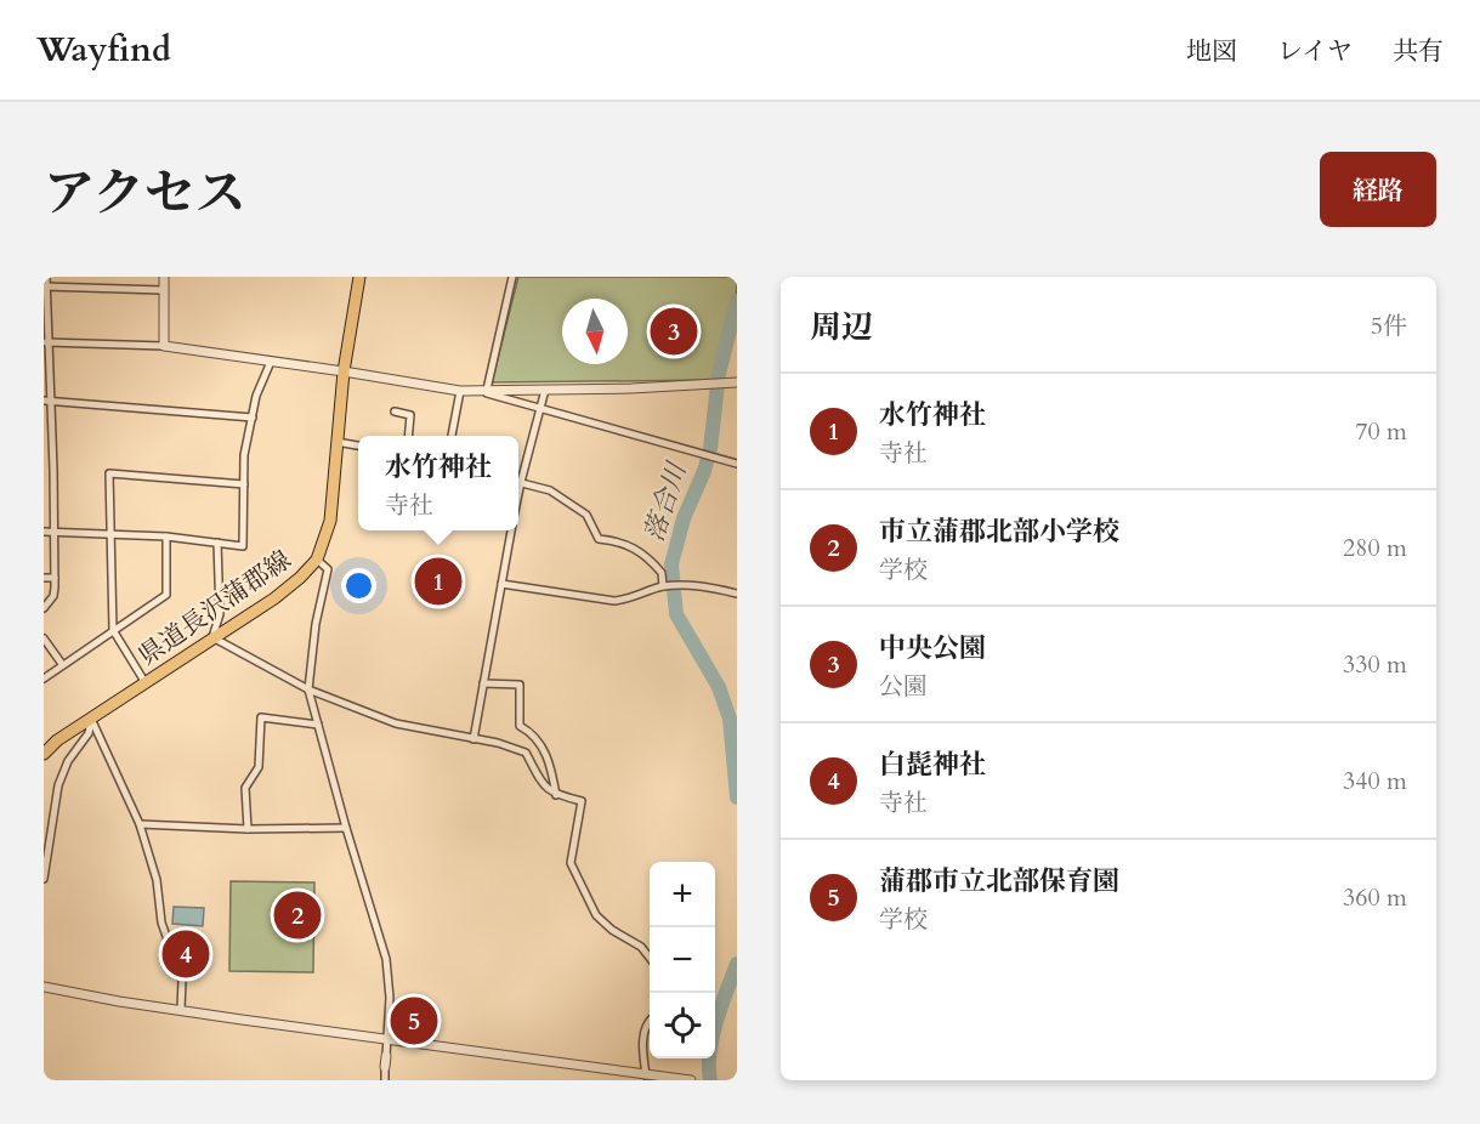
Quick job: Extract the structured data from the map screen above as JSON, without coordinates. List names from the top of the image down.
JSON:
{
  "streets": {
    "main road": ["県道長沢蒲郡線"]
  },
  "water": ["落合川"],
  "north": "bottom",
  "page": {
    "header": "Wayfind",
    "nav": ["地図", "レイヤ", "共有"],
    "title": "アクセス",
    "buttons": "経路",
    "heading": ["周辺", "5件"],
    "pins": [
      "3",
      "1",
      "2",
      "4",
      "5"
    ],
    "list": [
      {
        "mark": "1",
        "name": "水竹神社",
        "note": "寺社",
        "value": "70 m"
      },
      {
        "mark": "2",
        "name": "市立蒲郡北部小学校",
        "note": "学校",
        "value": "280 m"
      },
      {
        "mark": "3",
        "name": "中央公園",
        "note": "公園",
        "value": "330 m"
      },
      {
        "mark": "4",
        "name": "白髭神社",
        "note": "寺社",
        "value": "340 m"
      },
      {
        "mark": "5",
        "name": "蒲郡市立北部保育園",
        "note": "学校",
        "value": "360 m"
      }
    ],
    "popup": ["水竹神社", "寺社"],
    "map_buttons": ["+", "−"]
  }
}
